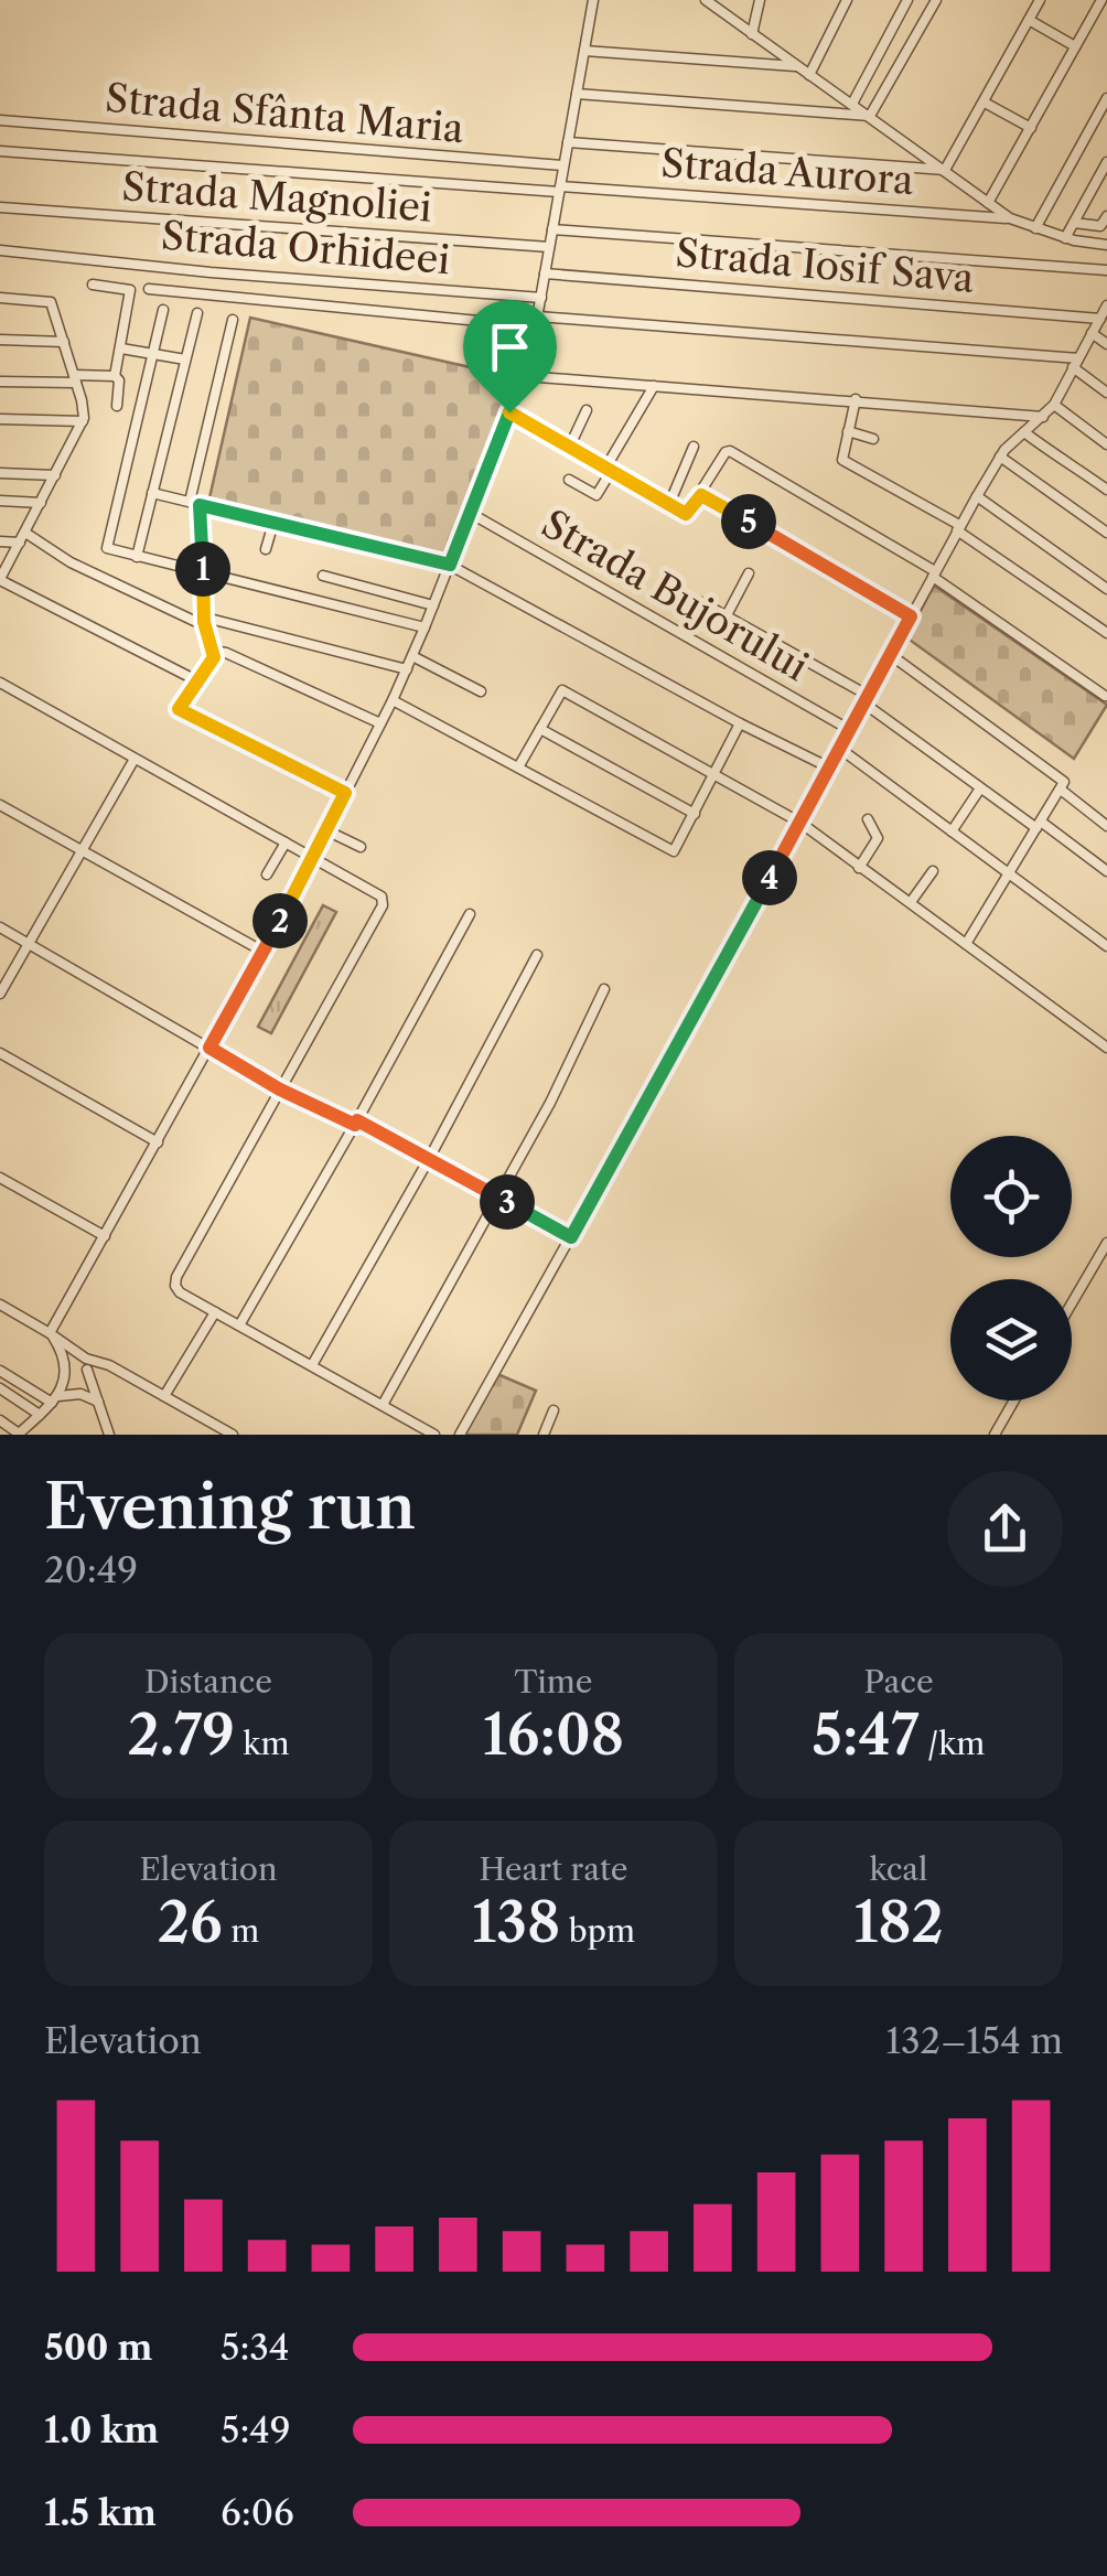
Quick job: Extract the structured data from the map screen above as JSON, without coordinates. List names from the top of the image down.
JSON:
{
  "streets": {
    "street": [
      "Strada Sfânta Maria",
      "Strada Aurora",
      "Strada Magnoliei",
      "Strada Orhideei",
      "Strada Iosif Sava",
      "Strada Bujorului"
    ]
  },
  "page": {
    "pins": [
      "5",
      "1",
      "4",
      "2",
      "3"
    ],
    "heading": ["Evening run", "20:49"],
    "stats": [
      ["Distance", "2.79 km"],
      ["Time", "16:08"],
      ["Pace", "5:47 /km"],
      ["Elevation", "26 m"],
      ["Heart rate", "138 bpm"],
      ["kcal", "182"]
    ],
    "chart": ["Elevation", "132–154 m"],
    "list": [
      {
        "name": "500 m",
        "note": "5:34"
      },
      {
        "name": "1.0 km",
        "note": "5:49"
      },
      {
        "name": "1.5 km",
        "note": "6:06"
      }
    ]
  }
}
